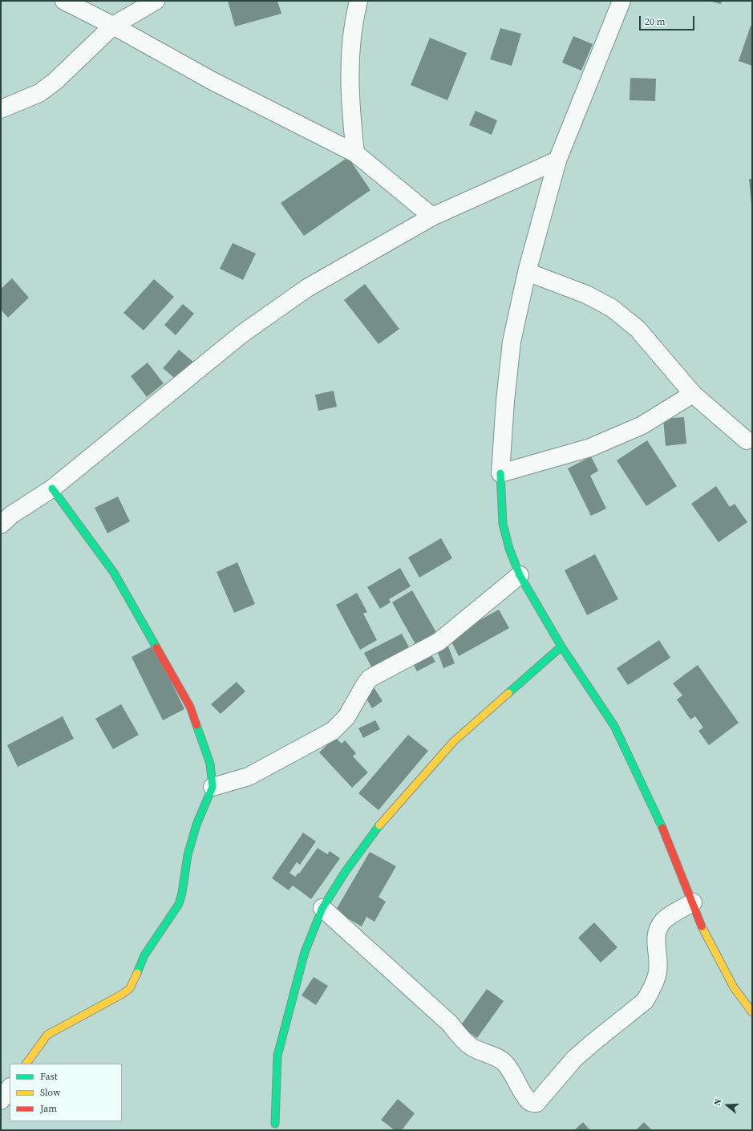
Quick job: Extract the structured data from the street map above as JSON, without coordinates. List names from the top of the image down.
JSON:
{
  "legend": ["Fast", "Slow", "Jam"],
  "scale_bar": "20 m",
  "north": "left"
}
